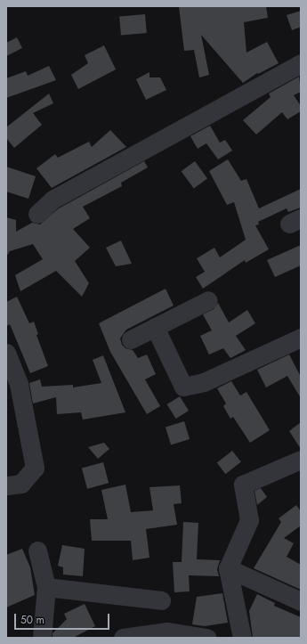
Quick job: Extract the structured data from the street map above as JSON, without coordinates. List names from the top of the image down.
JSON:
{
  "scale_bar": "50 m"
}
